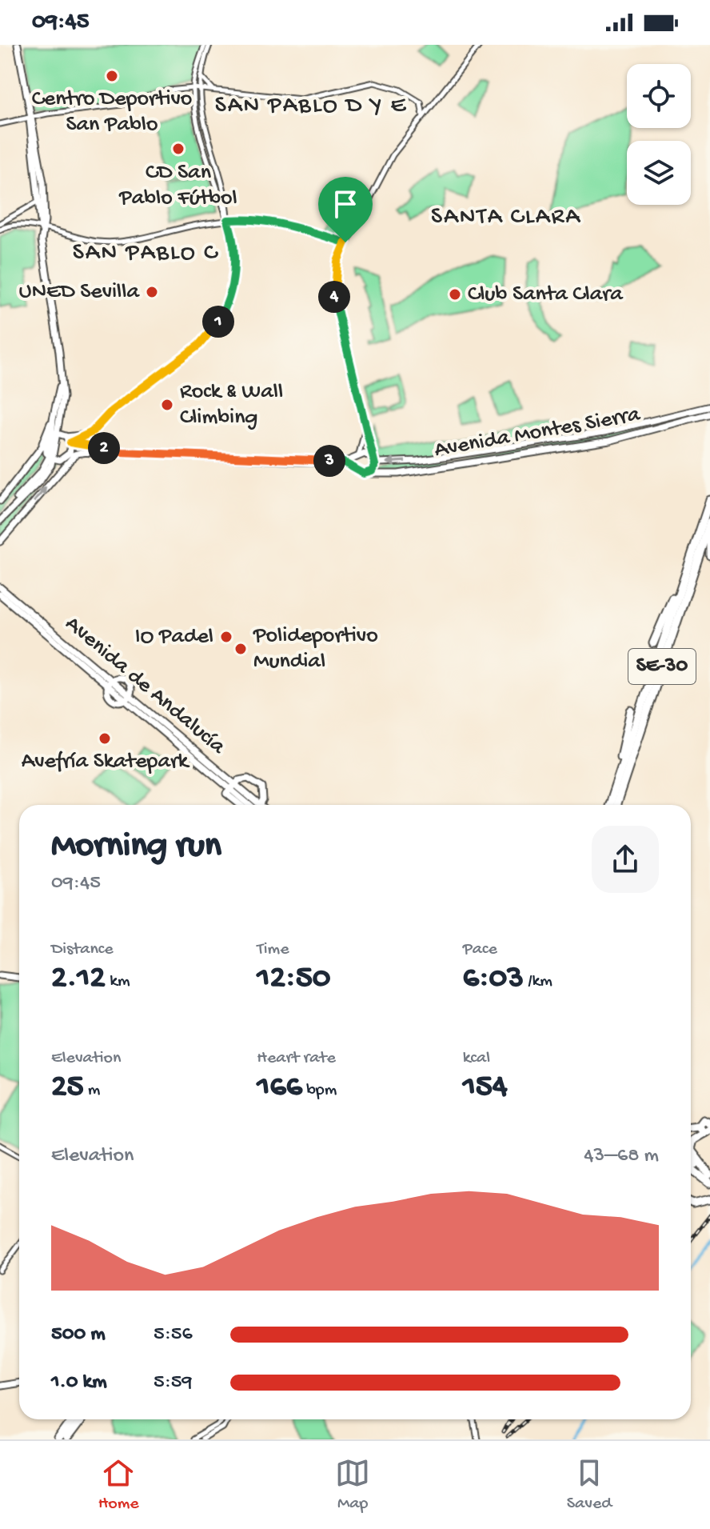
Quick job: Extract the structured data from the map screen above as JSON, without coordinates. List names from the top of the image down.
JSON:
{
  "streets": {
    "highway": ["SE-30"],
    "main road": ["Avenida Montes Sierra", "Avenida de Andalucía"]
  },
  "districts": ["SAN PABLO D Y E", "SANTA CLARA", "SAN PABLO C"],
  "places": [
    "Centro Deportivo San Pablo",
    "CD San Pablo Fútbol",
    "UNED Sevilla",
    "Club Santa Clara",
    "Rock & Wall Climbing",
    "IO Padel",
    "Polideportivo Mundial",
    "Avefría Skatepark"
  ],
  "page": {
    "status": "09:45",
    "pins": [
      "4",
      "1",
      "2",
      "3"
    ],
    "heading": ["Morning run", "09:45"],
    "stats": [
      ["Distance", "2.12 km"],
      ["Time", "12:50"],
      ["Pace", "6:03 /km"],
      ["Elevation", "25 m"],
      ["Heart rate", "166 bpm"],
      ["kcal", "154"]
    ],
    "chart": ["Elevation", "43–68 m"],
    "list": [
      {
        "name": "500 m",
        "note": "5:56"
      },
      {
        "name": "1.0 km",
        "note": "5:59"
      }
    ],
    "tabs": ["Home", "Map", "Saved"]
  }
}
